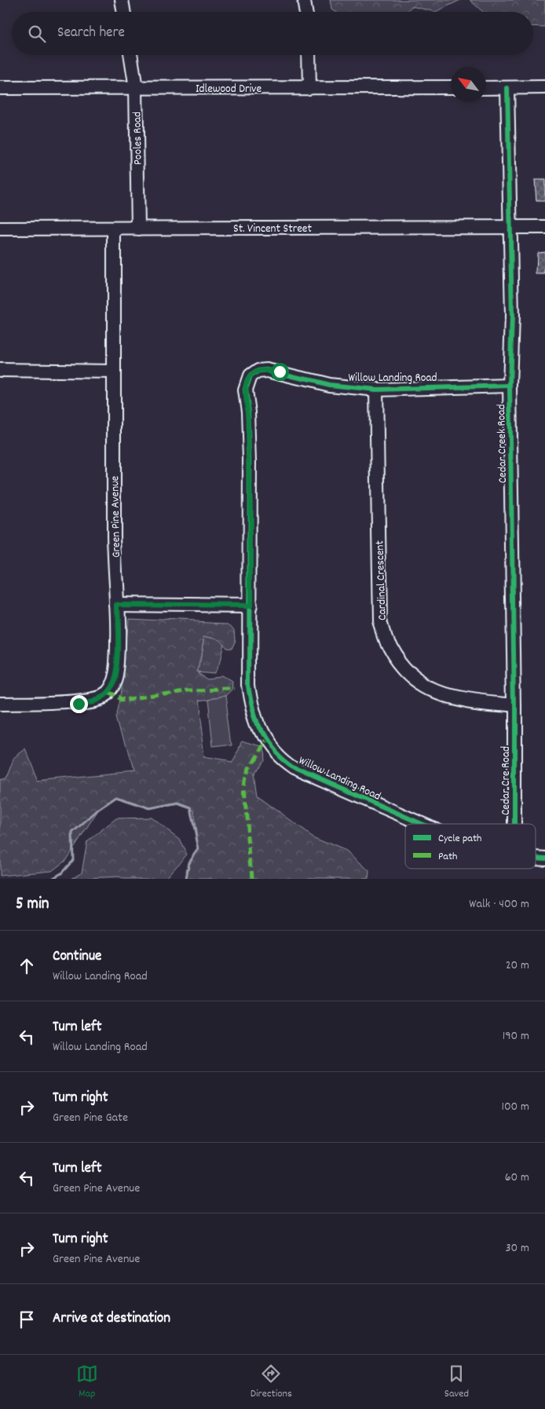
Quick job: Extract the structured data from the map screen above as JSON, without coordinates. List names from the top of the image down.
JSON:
{
  "streets": {
    "street": [
      "Idlewood Drive",
      "Pooles Road",
      "St. Vincent Street",
      "Willow Landing Road",
      "Cedar Creek Road",
      "Green Pine Avenue",
      "Cardinal Crescent",
      "Cedar Cre Road"
    ]
  },
  "crossings": [
    ["Idlewood Drive", "Pooles Road"],
    ["Pooles Road", "St. Vincent Street"],
    ["St. Vincent Street", "Cedar Creek Road"],
    ["St. Vincent Street", "Green Pine Avenue"],
    ["Willow Landing Road", "Cedar Creek Road"],
    ["Willow Landing Road", "Cardinal Crescent"],
    ["Cedar Creek Road", "Cardinal Crescent"],
    ["Cedar Creek Road", "Cedar Cre Road"],
    ["Cardinal Crescent", "Cedar Cre Road"]
  ],
  "legend": ["Cycle path", "Path"],
  "north": "top left",
  "page": {
    "search": "Search here",
    "heading": ["5 min", "Walk · 400 m"],
    "list": [
      ["Continue", "Willow Landing Road", "20 m"],
      ["Turn left", "Willow Landing Road", "190 m"],
      ["Turn right", "Green Pine Gate", "100 m"],
      ["Turn left", "Green Pine Avenue", "60 m"],
      ["Turn right", "Green Pine Avenue", "30 m"],
      "Arrive at destination"
    ],
    "nav": ["Map", "Directions", "Saved"]
  }
}
